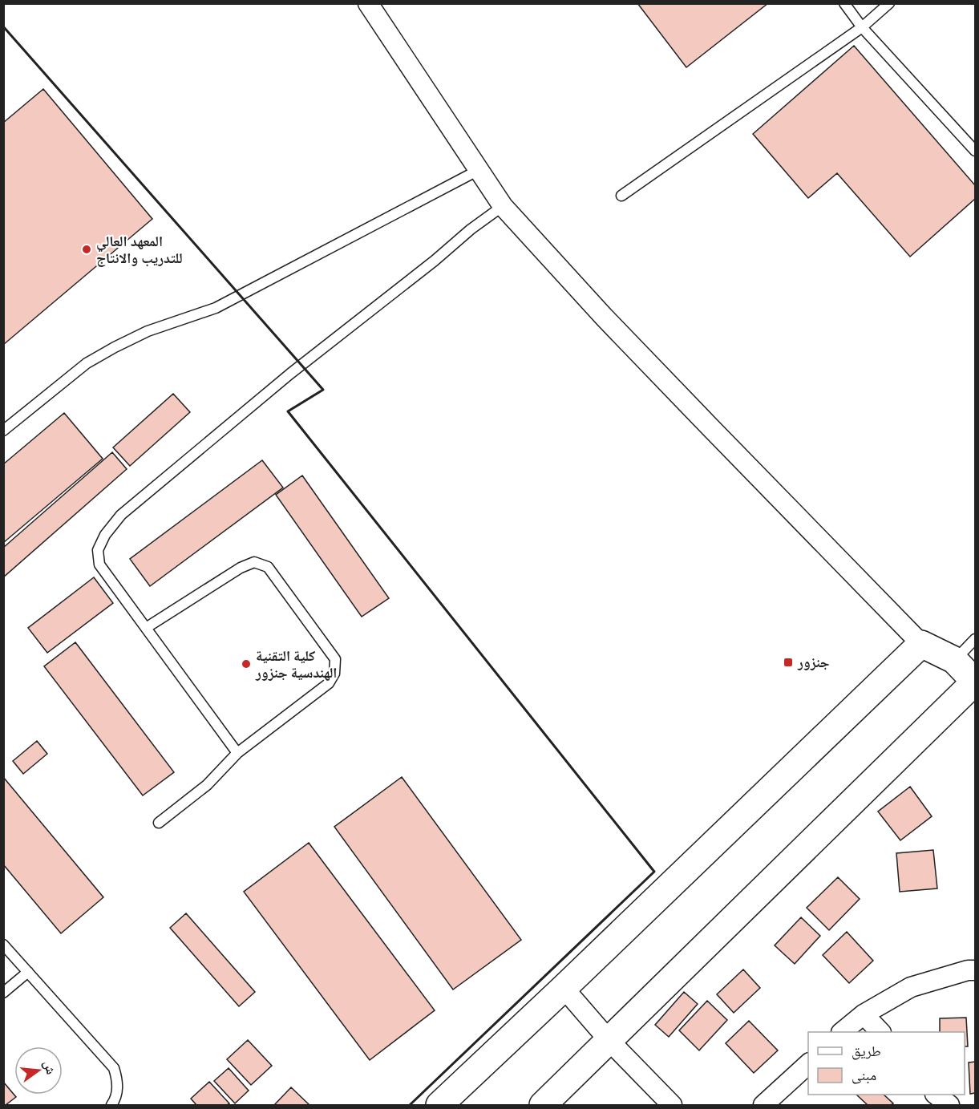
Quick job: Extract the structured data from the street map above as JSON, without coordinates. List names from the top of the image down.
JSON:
{
  "places": {
    "other": ["المعهد العالي للتدريب والانتاج", "كلية التقنية الهندسية جنزور"],
    "transit": ["جنزور"]
  },
  "legend": ["طريق", "مبنى"],
  "north": "right"
}
